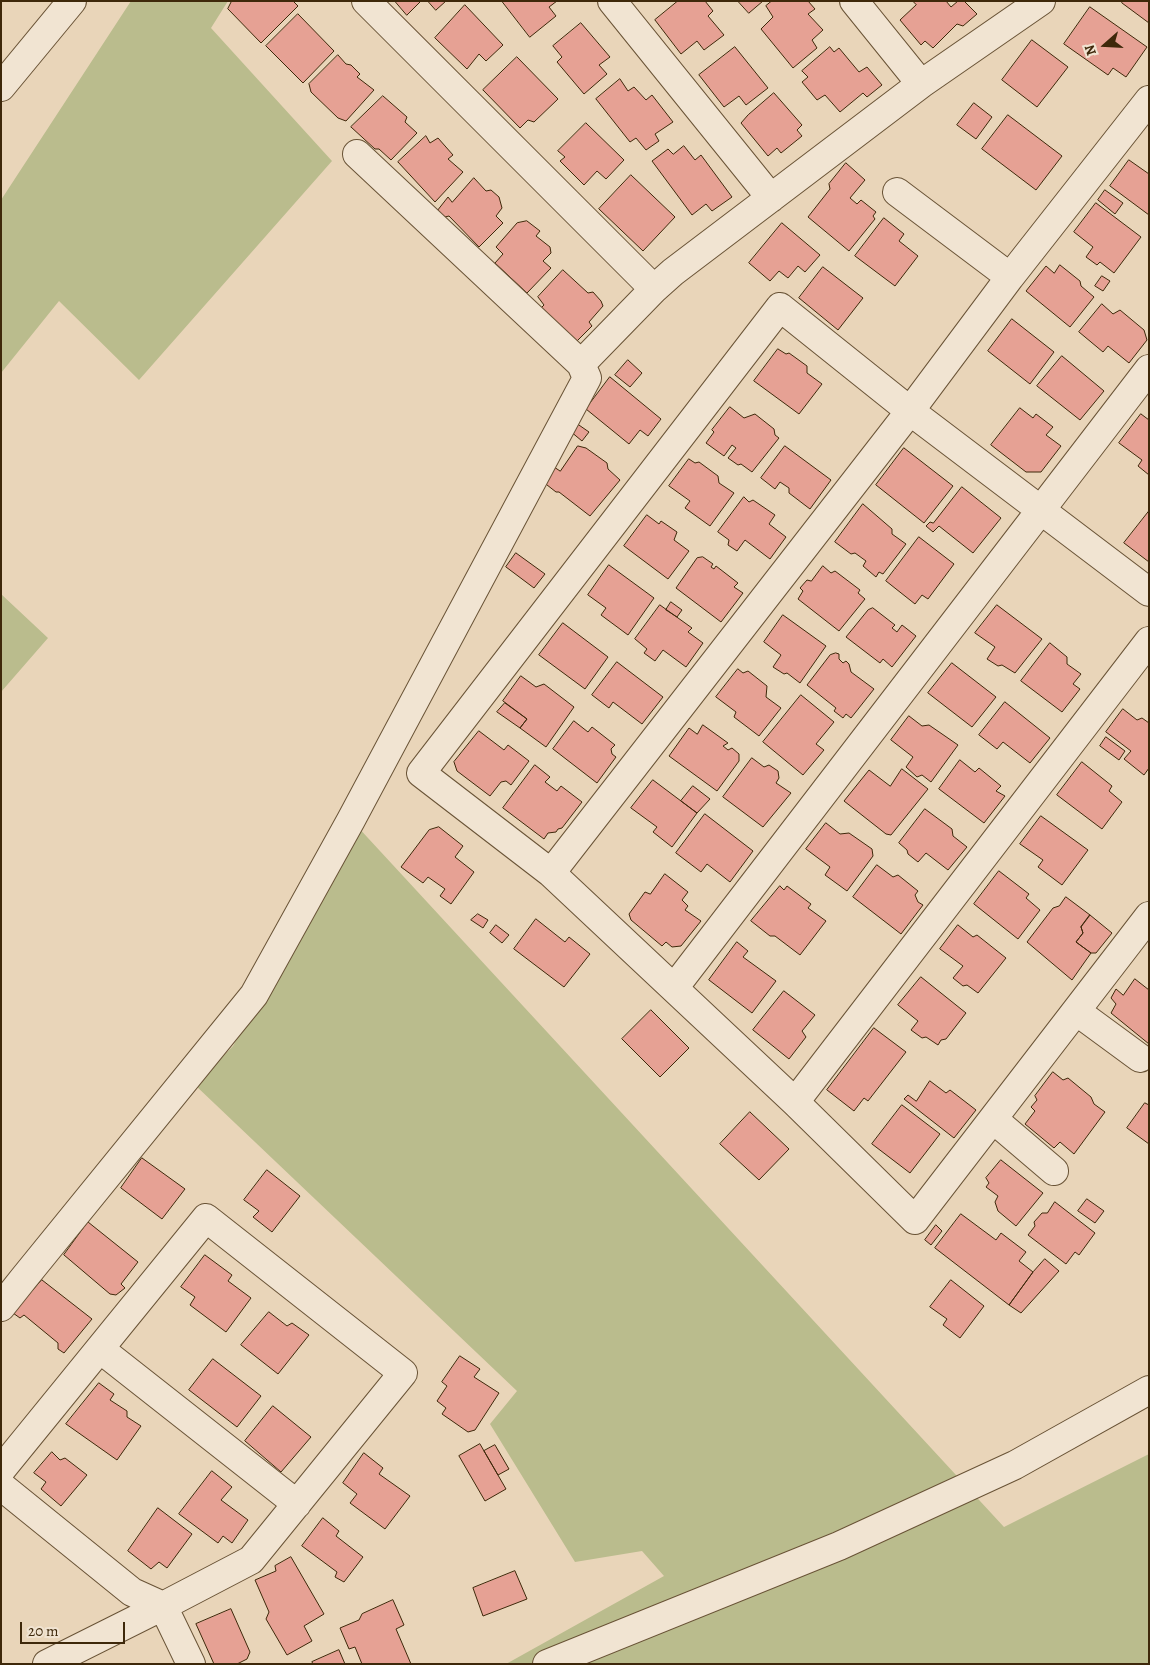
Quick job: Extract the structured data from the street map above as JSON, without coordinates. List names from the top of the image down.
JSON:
{
  "scale_bar": "20 m",
  "north": "left"
}
